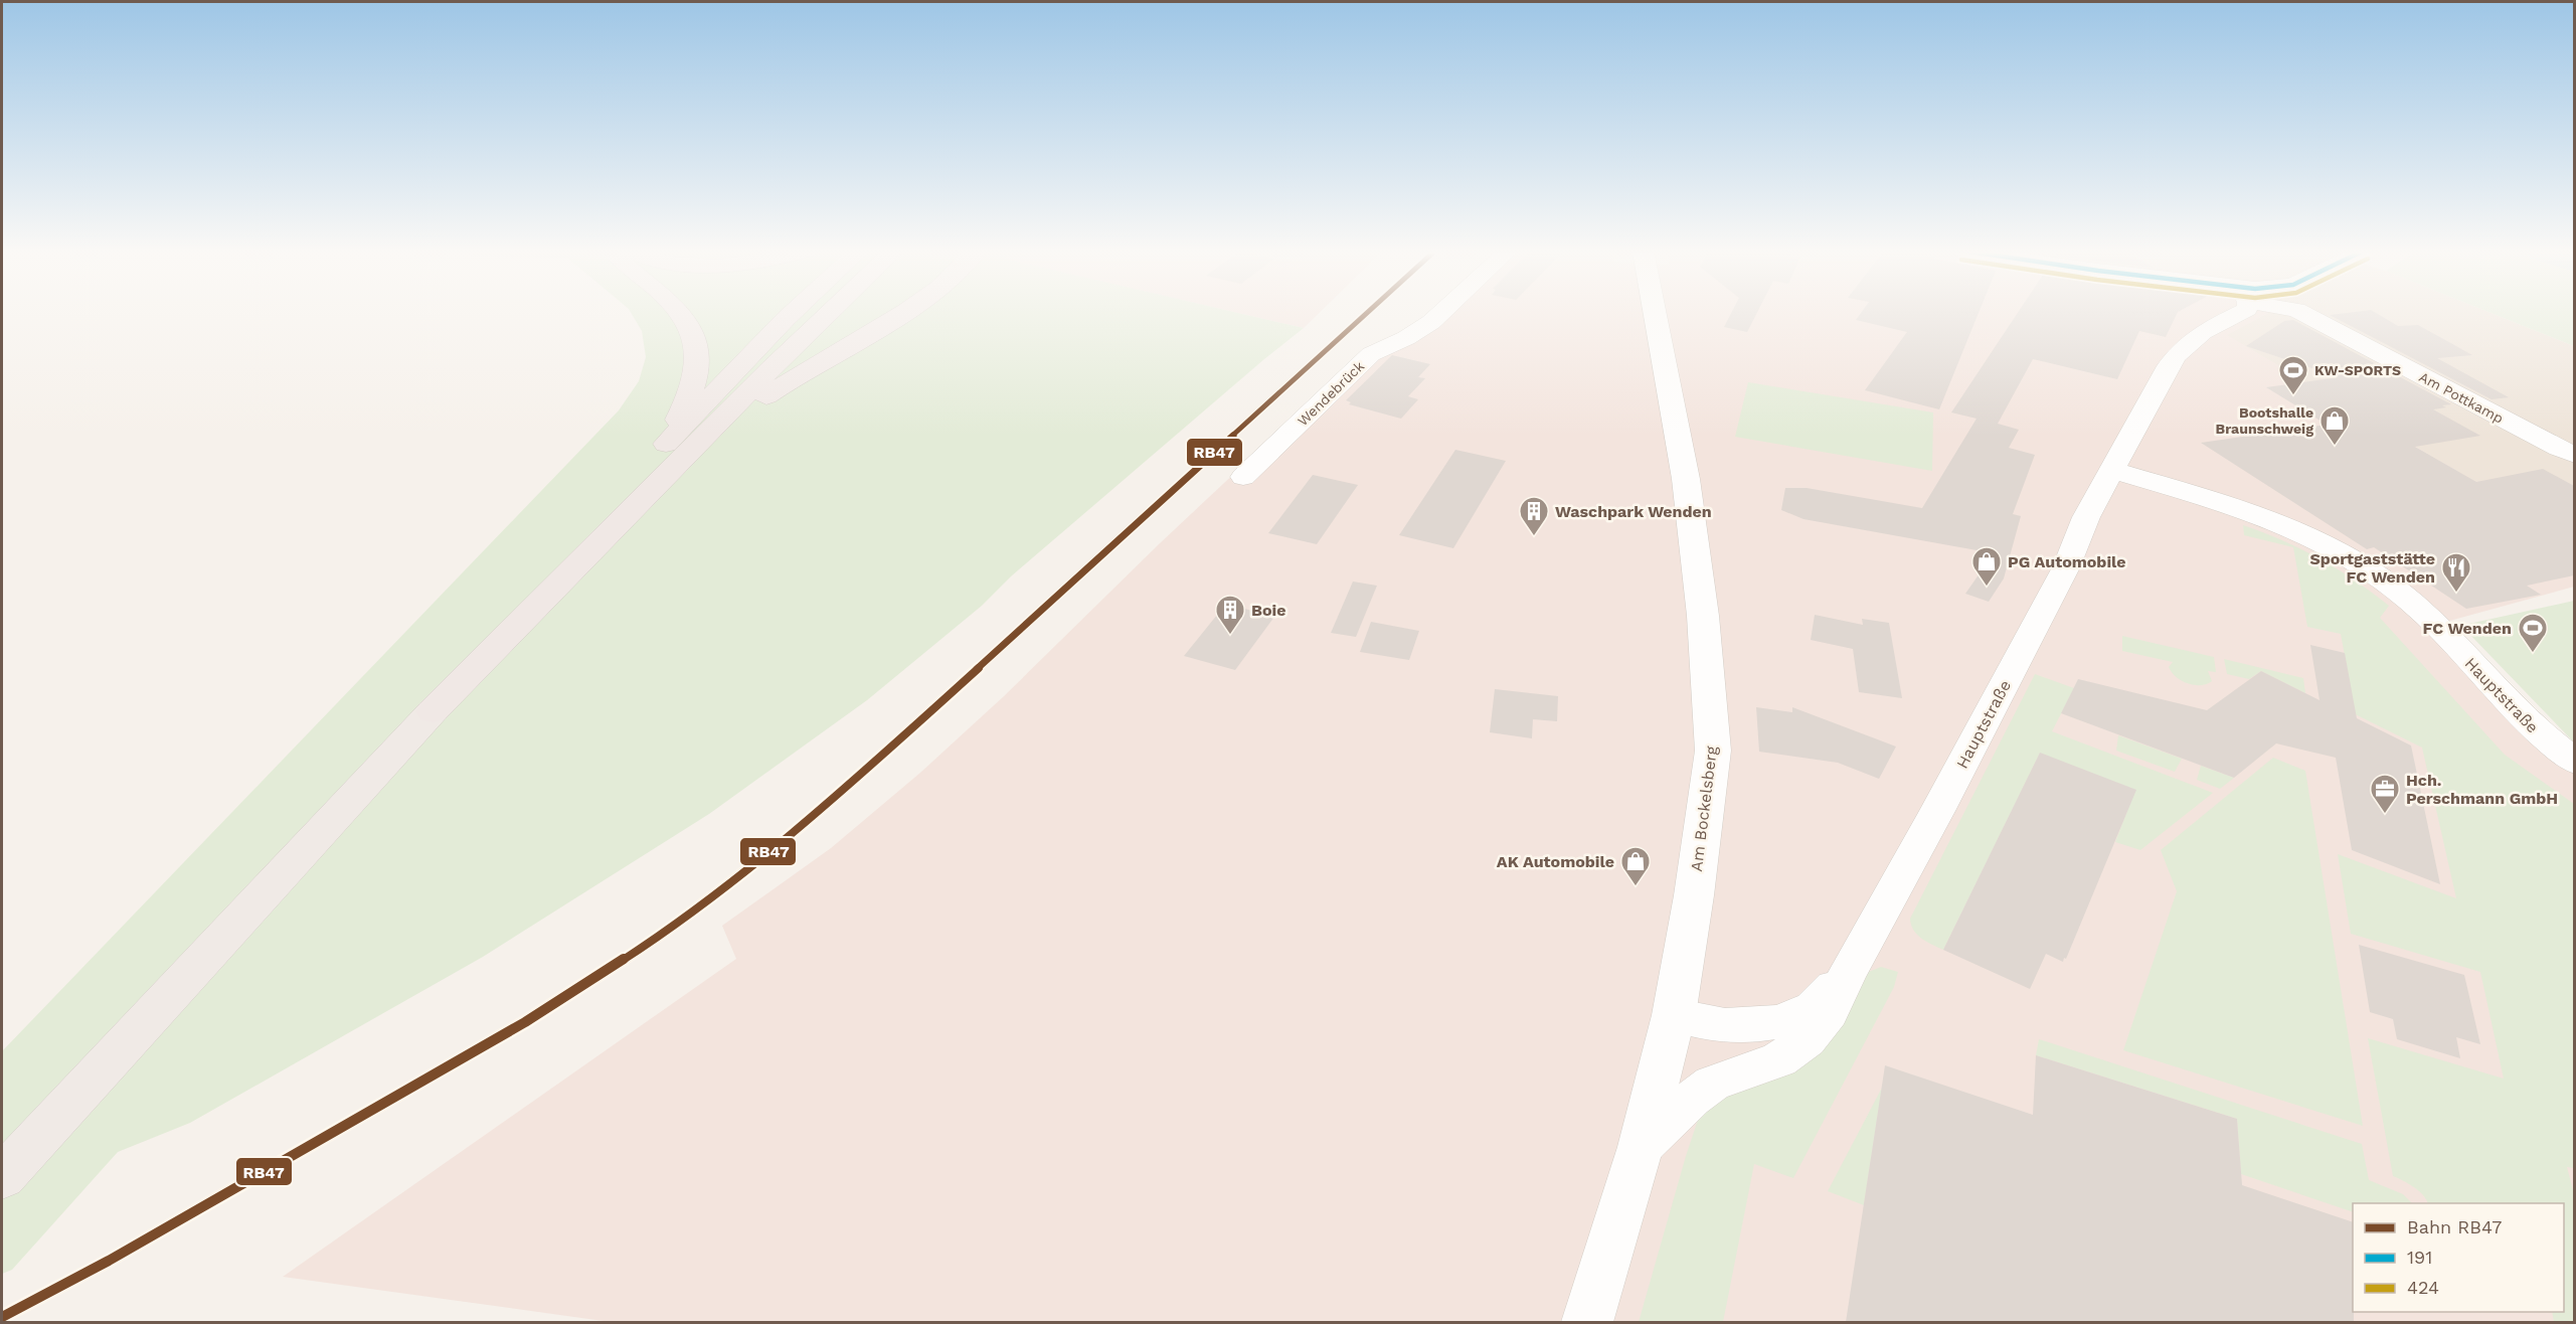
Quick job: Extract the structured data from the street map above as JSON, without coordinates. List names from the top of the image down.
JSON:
{
  "streets": {
    "street": [
      "Wendebrück",
      "Am Pottkamp",
      "Hauptstraße",
      "Am Bockelsberg"
    ]
  },
  "crossings": [
    ["Hauptstraße", "Am Bockelsberg"]
  ],
  "places": {
    "sports": ["KW-SPORTS", "FC Wenden"],
    "shop": ["Bootshalle Braunschweig", "PG Automobile", "AK Automobile"],
    "building": ["Waschpark Wenden", "Boie"],
    "restaurant": ["Sportgaststätte FC Wenden"],
    "office": ["Hch. Perschmann GmbH"]
  },
  "lines": ["rail line RB47"],
  "legend": ["Bahn RB47", "191", "424"]
}
